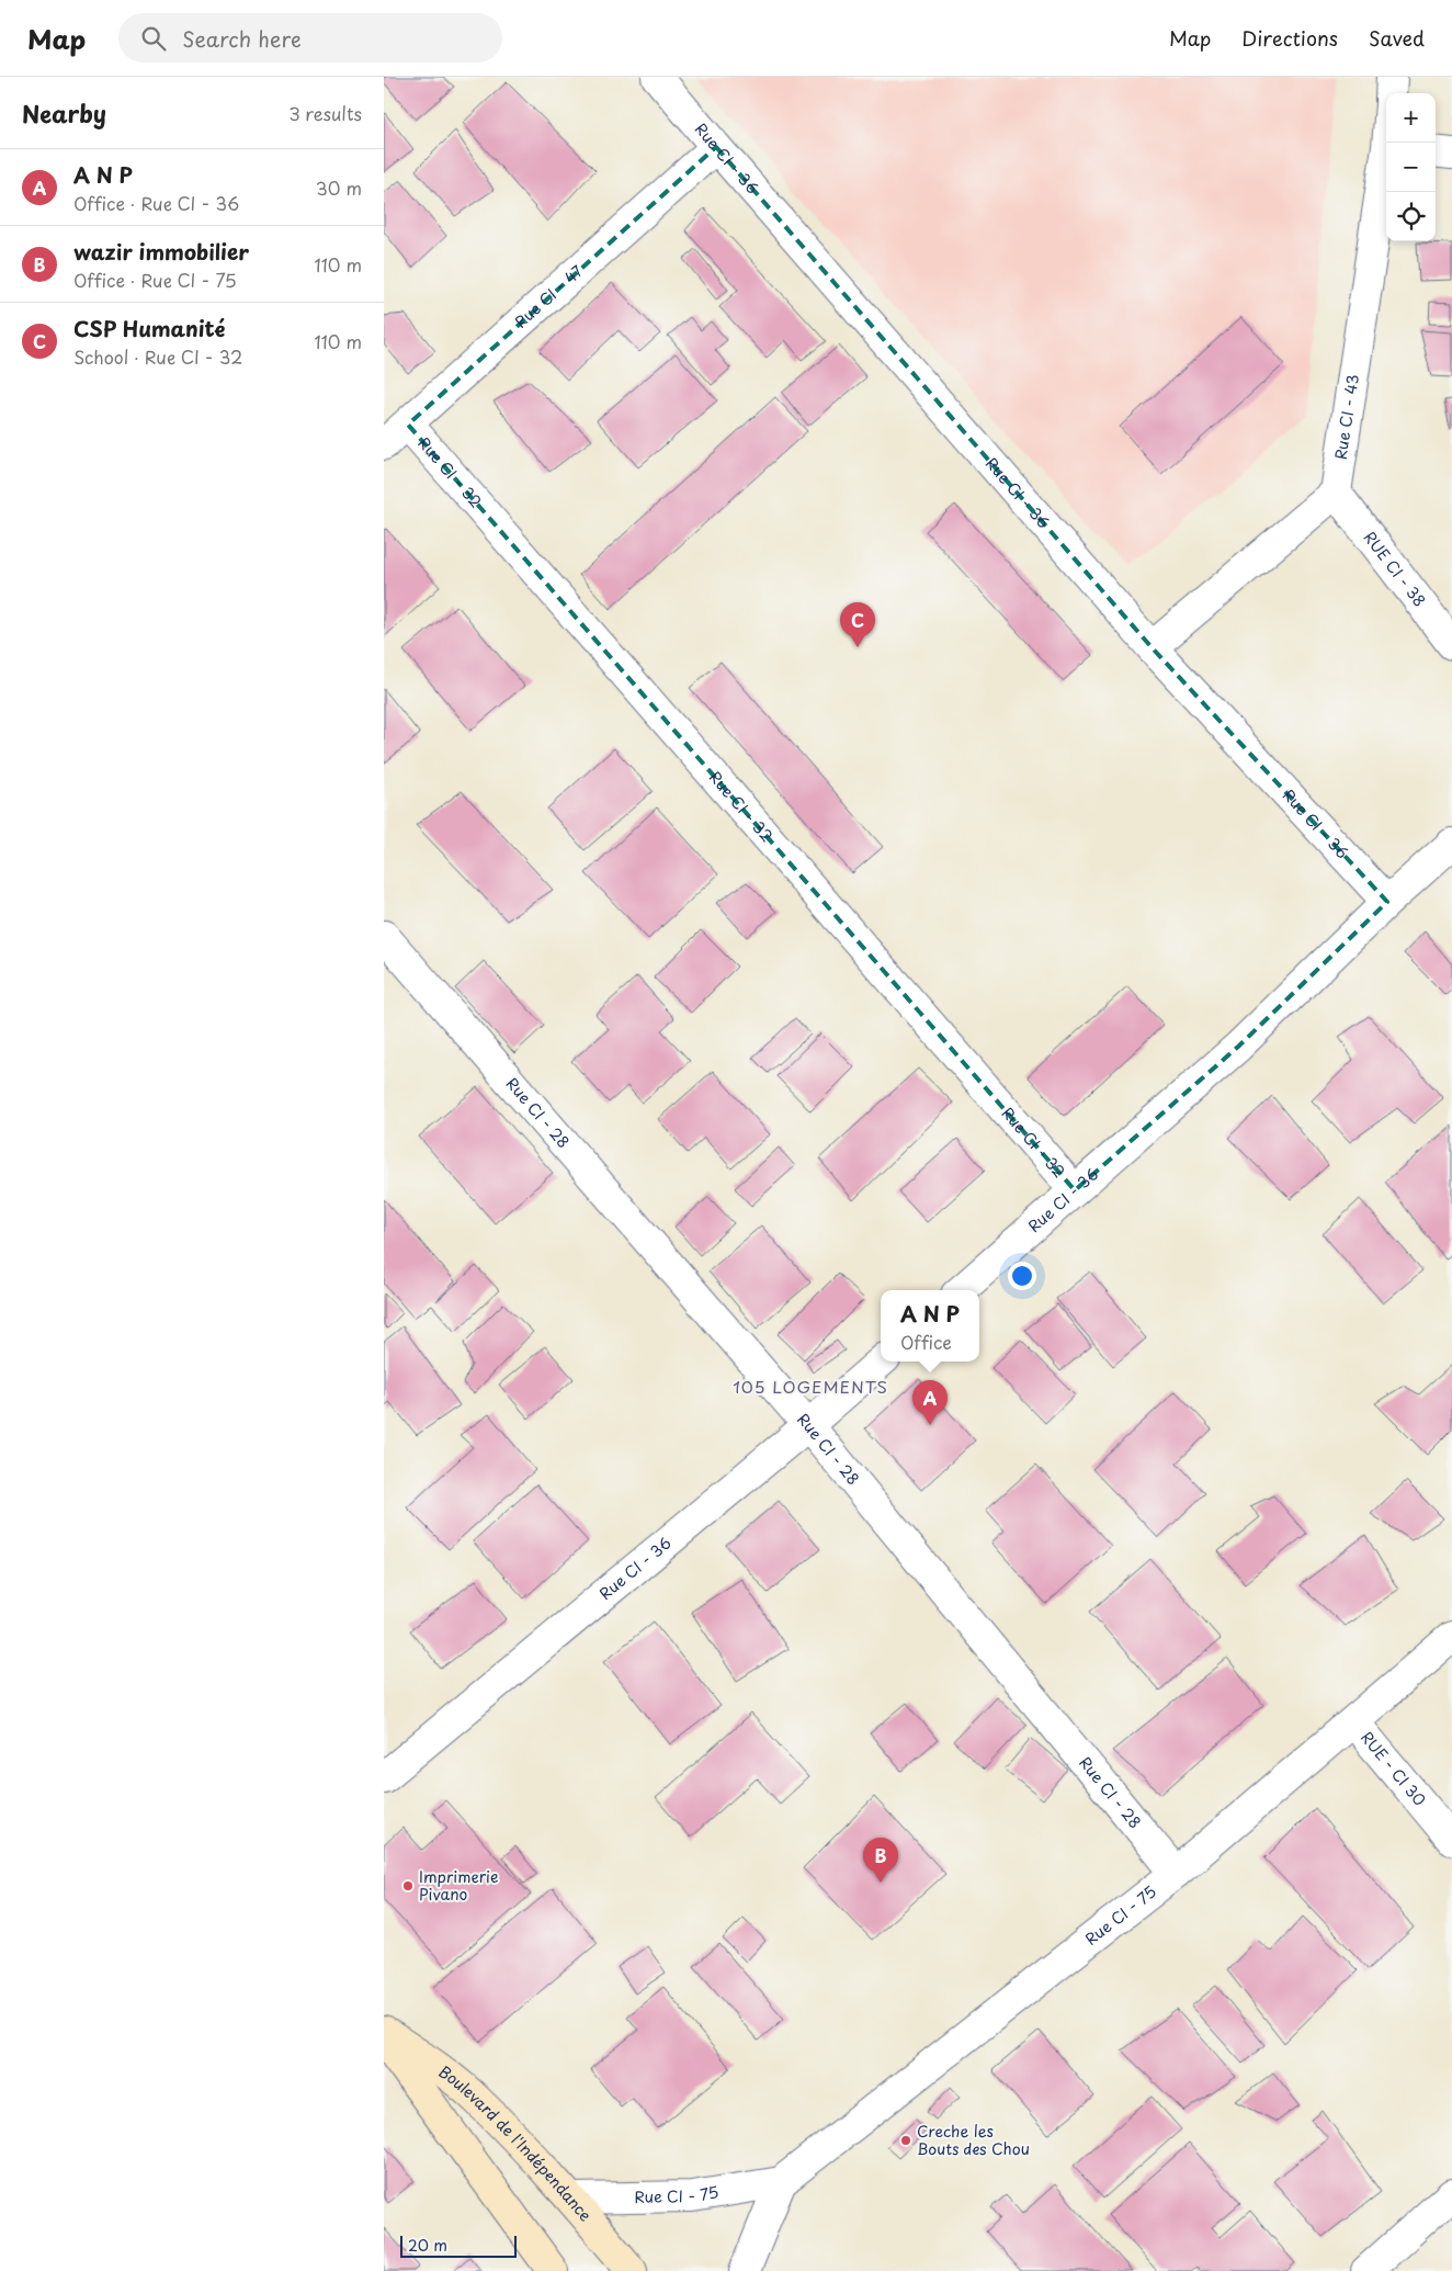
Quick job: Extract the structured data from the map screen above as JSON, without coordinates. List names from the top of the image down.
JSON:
{
  "streets": {
    "main road": ["Boulevard de l'Indépendance"],
    "street": [
      "Rue CI - 36",
      "Rue CI - 47",
      "Rue CI - 43",
      "Rue CI - 32",
      "RUE CI - 38",
      "Rue CI - 28",
      "RUE - CI 30",
      "Rue CI - 75"
    ]
  },
  "crossings": [
    ["Rue CI - 36", "Rue CI - 47"],
    ["Rue CI - 36", "Rue CI - 32"],
    ["Rue CI - 36", "Rue CI - 28"],
    ["Rue CI - 47", "Rue CI - 32"],
    ["Rue CI - 43", "RUE CI - 38"],
    ["Rue CI - 28", "Rue CI - 75"],
    ["RUE - CI 30", "Rue CI - 75"],
    ["Rue CI - 75", "Boulevard de l'Indépendance"]
  ],
  "districts": ["105 LOGEMENTS"],
  "places": ["Imprimerie Pivano", "Creche les Bouts des Chou"],
  "scale_bar": "20 m",
  "page": {
    "header": "Map",
    "search": "Search here",
    "nav": ["Map", "Directions", "Saved"],
    "heading": ["Nearby", "3 results"],
    "map_buttons": ["+", "−"],
    "list": [
      {
        "mark": "A",
        "name": "A N P",
        "note": "Office · Rue CI - 36",
        "value": "30 m"
      },
      {
        "mark": "B",
        "name": "wazir immobilier",
        "note": "Office · Rue CI - 75",
        "value": "110 m"
      },
      {
        "mark": "C",
        "name": "CSP Humanité",
        "note": "School · Rue CI - 32",
        "value": "110 m"
      }
    ],
    "pins": ["C", "A", "B"],
    "popup": ["A N P", "Office"],
    "scale": "20 m"
  }
}
